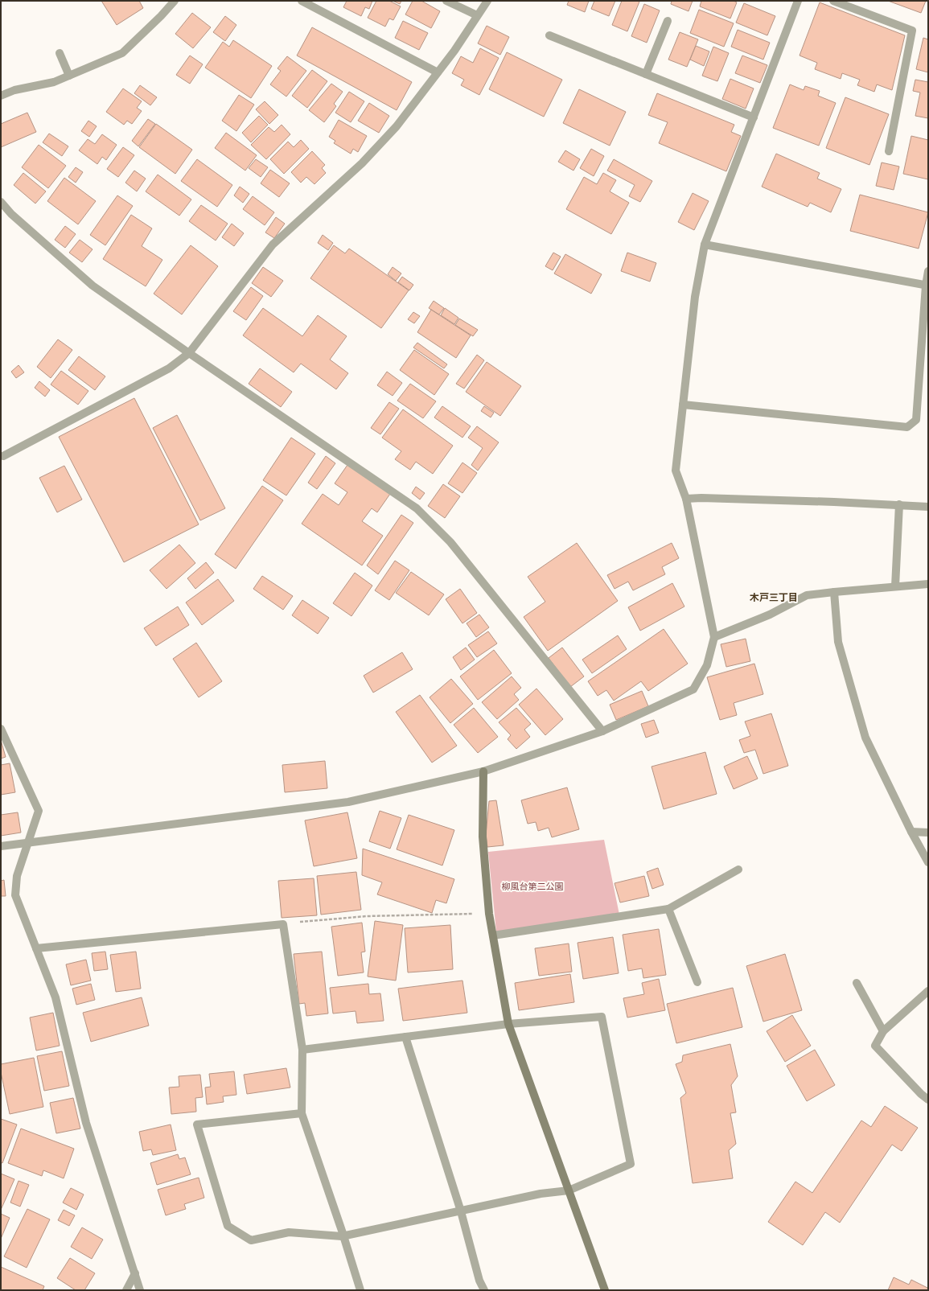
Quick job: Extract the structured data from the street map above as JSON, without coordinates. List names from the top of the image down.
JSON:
{
  "districts": ["木戸三丁目"],
  "parks": ["柳風台第二公園"]
}
